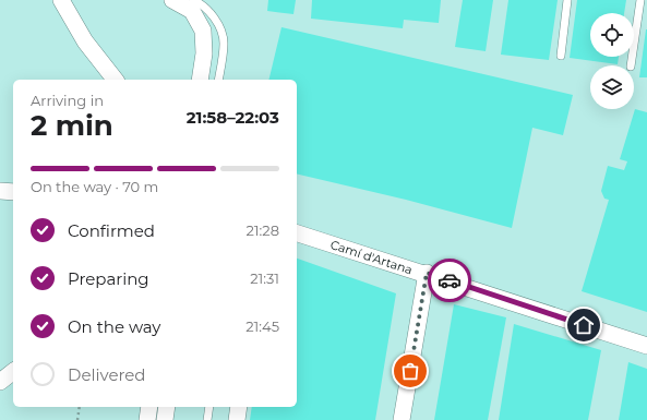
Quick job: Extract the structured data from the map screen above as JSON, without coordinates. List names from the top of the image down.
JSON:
{
  "streets": {
    "street": ["Camí d'Artana"]
  },
  "page": {
    "heading": ["2 min", "Arriving in", "21:58–22:03"],
    "bar": "On the way · 70 m",
    "list": [
      ["Confirmed", "21:28"],
      ["Preparing", "21:31"],
      ["On the way", "21:45"],
      "Delivered"
    ]
  }
}
